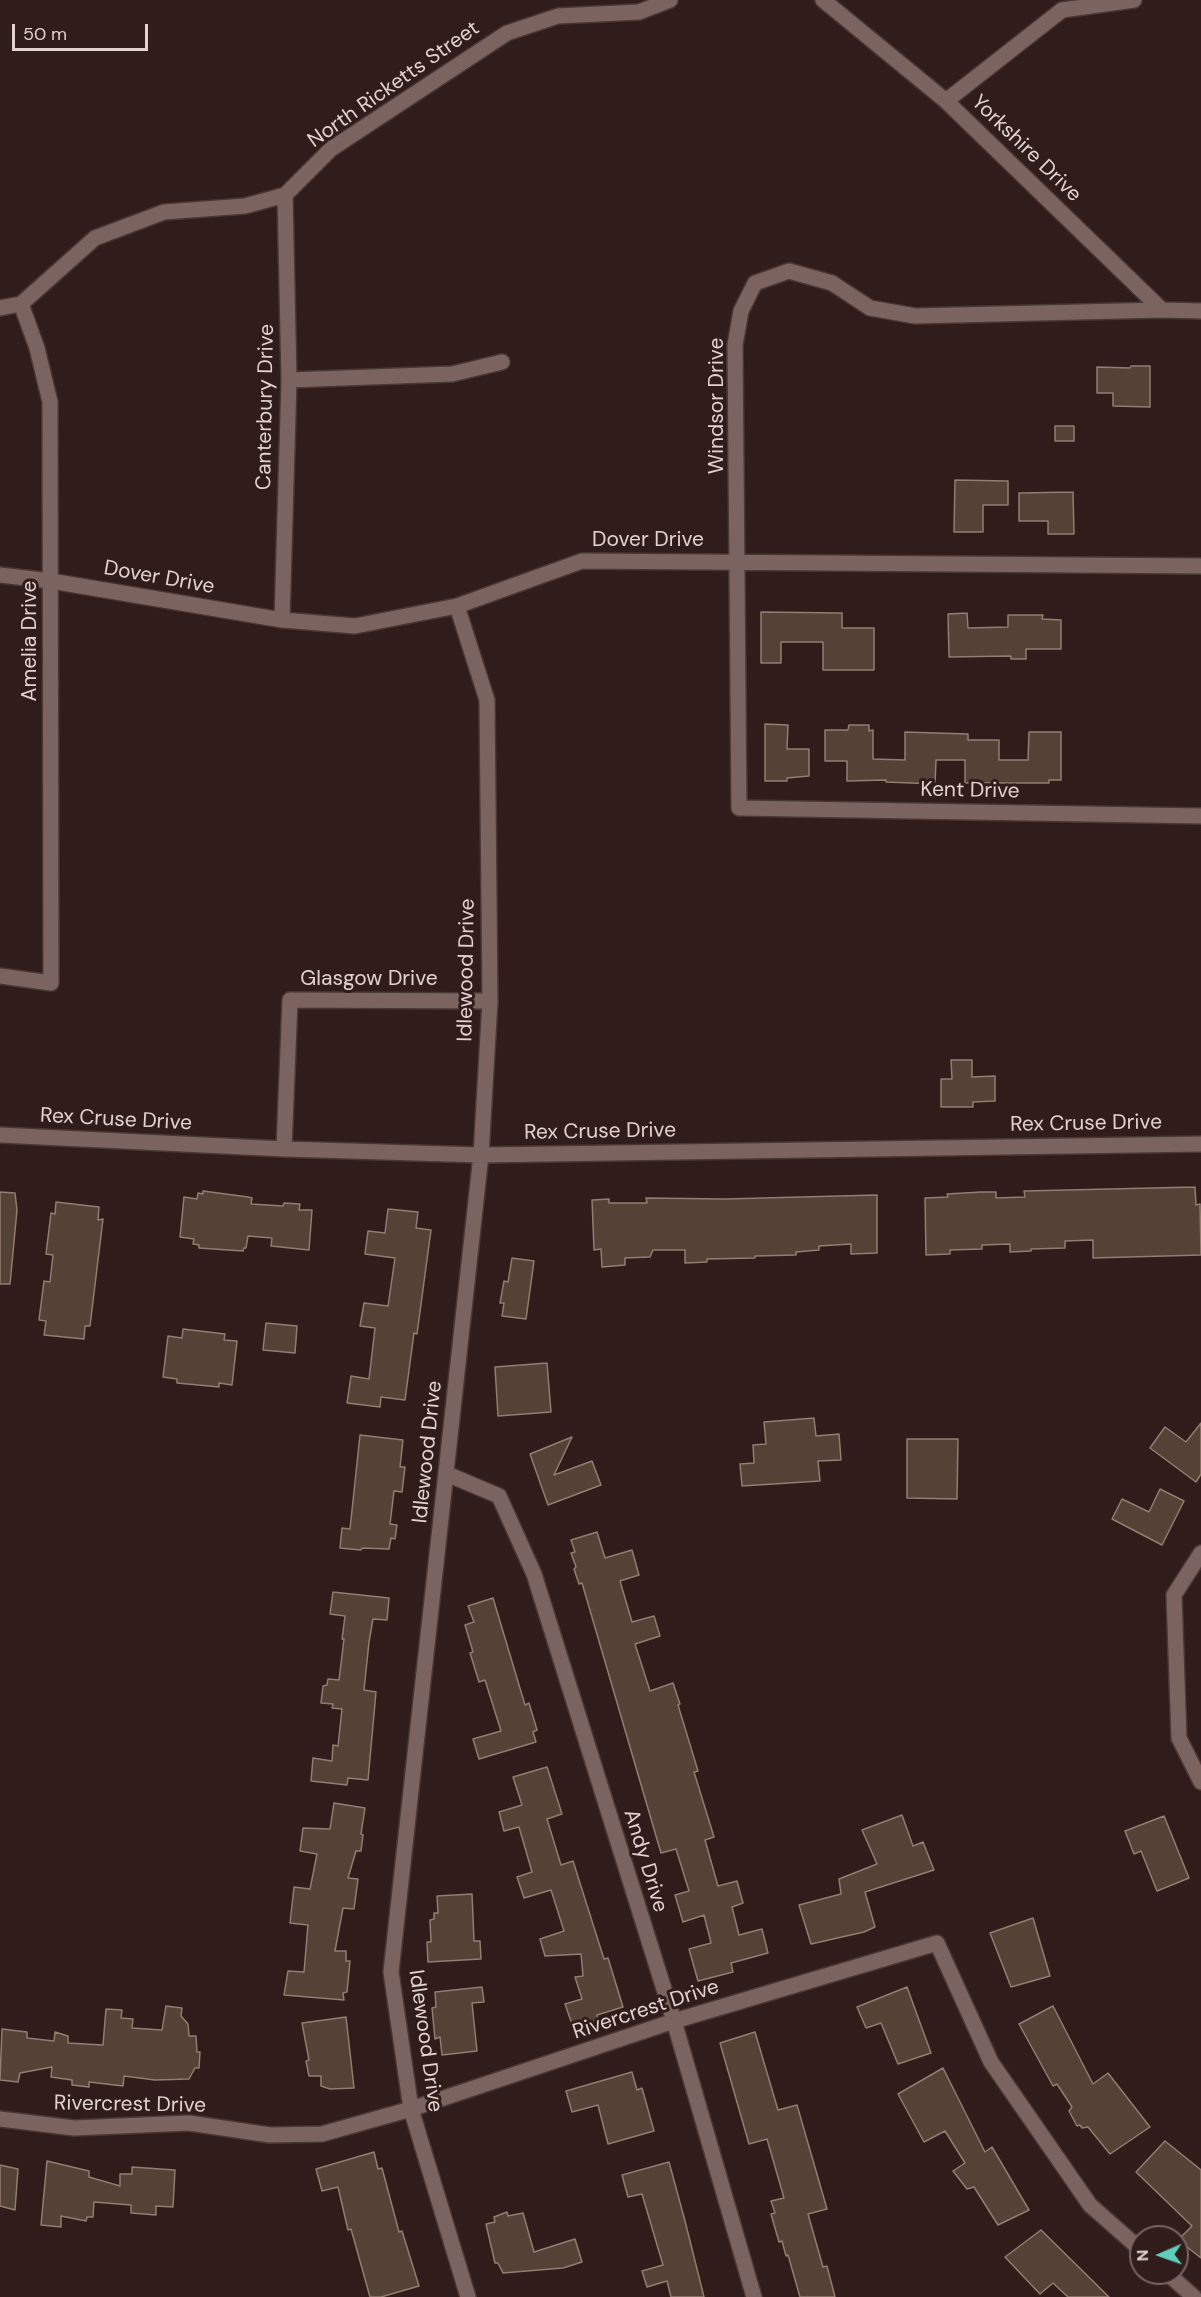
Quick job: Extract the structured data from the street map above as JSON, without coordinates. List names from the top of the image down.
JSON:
{
  "streets": {
    "street": [
      "North Ricketts Street",
      "Yorkshire Drive",
      "Windsor Drive",
      "Canterbury Drive",
      "Dover Drive",
      "Amelia Drive",
      "Kent Drive",
      "Idlewood Drive",
      "Glasgow Drive",
      "Rex Cruse Drive",
      "Andy Drive",
      "Rivercrest Drive"
    ]
  },
  "crossings": [
    ["North Ricketts Street", "Canterbury Drive"],
    ["North Ricketts Street", "Amelia Drive"],
    ["Yorkshire Drive", "Windsor Drive"],
    ["Windsor Drive", "Dover Drive"],
    ["Windsor Drive", "Kent Drive"],
    ["Canterbury Drive", "Dover Drive"],
    ["Dover Drive", "Amelia Drive"],
    ["Dover Drive", "Idlewood Drive"],
    ["Idlewood Drive", "Glasgow Drive"],
    ["Idlewood Drive", "Rex Cruse Drive"],
    ["Idlewood Drive", "Andy Drive"],
    ["Idlewood Drive", "Rivercrest Drive"],
    ["Glasgow Drive", "Rex Cruse Drive"],
    ["Andy Drive", "Rivercrest Drive"]
  ],
  "scale_bar": "50 m",
  "north": "left"
}
